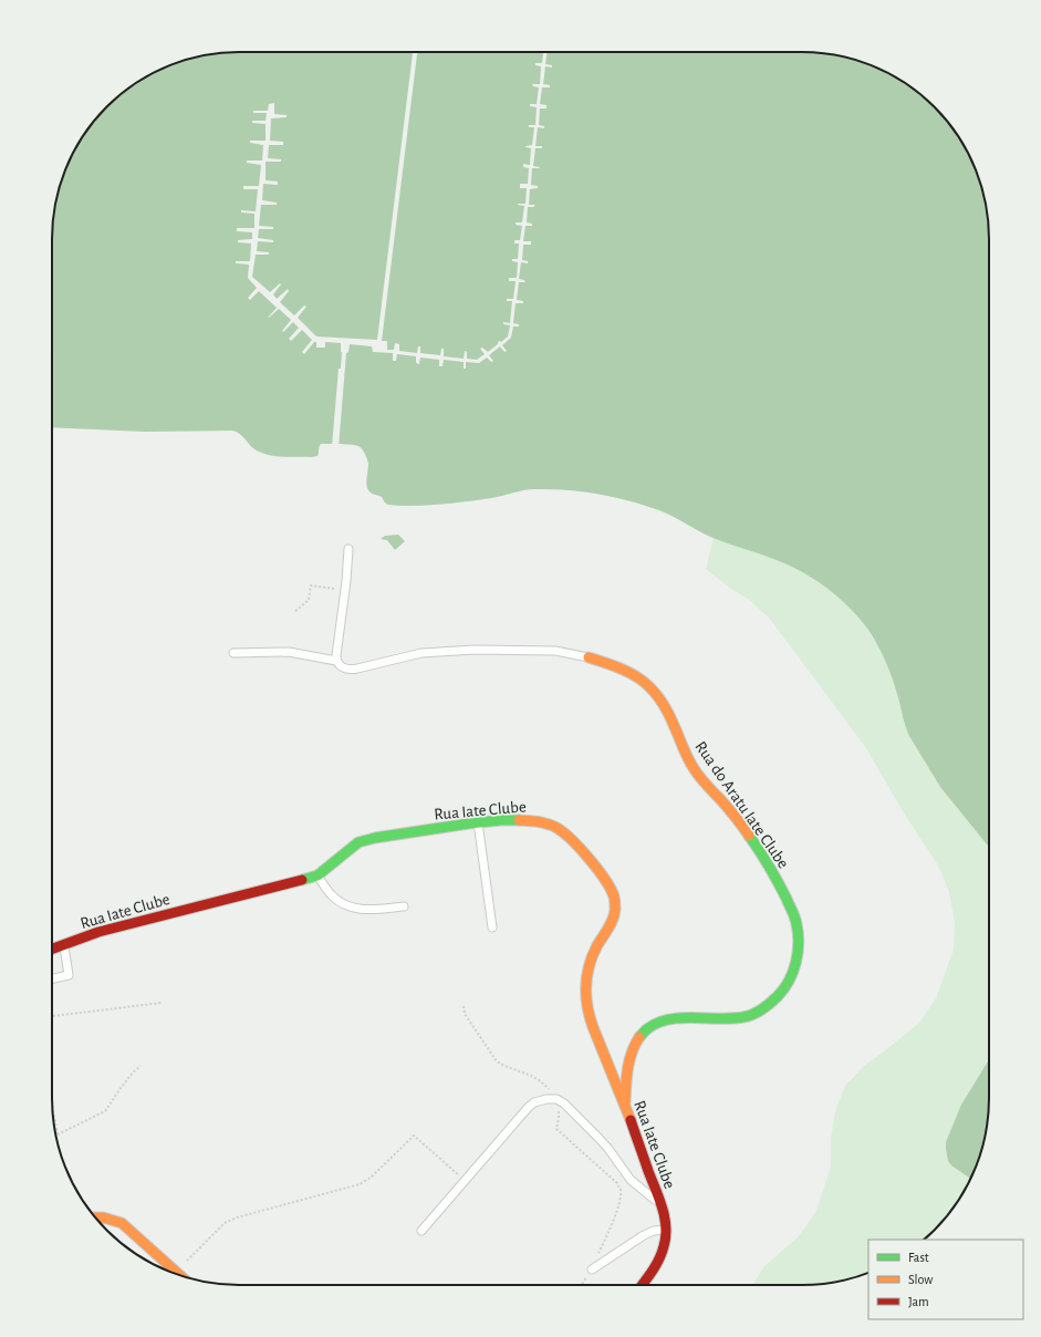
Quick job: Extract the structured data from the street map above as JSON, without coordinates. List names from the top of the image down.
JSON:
{
  "streets": {
    "street": ["Rua do Aratu Iate Clube", "Rua Iate Clube"]
  },
  "crossings": [
    ["Rua do Aratu Iate Clube", "Rua Iate Clube"]
  ],
  "legend": ["Fast", "Slow", "Jam"]
}
